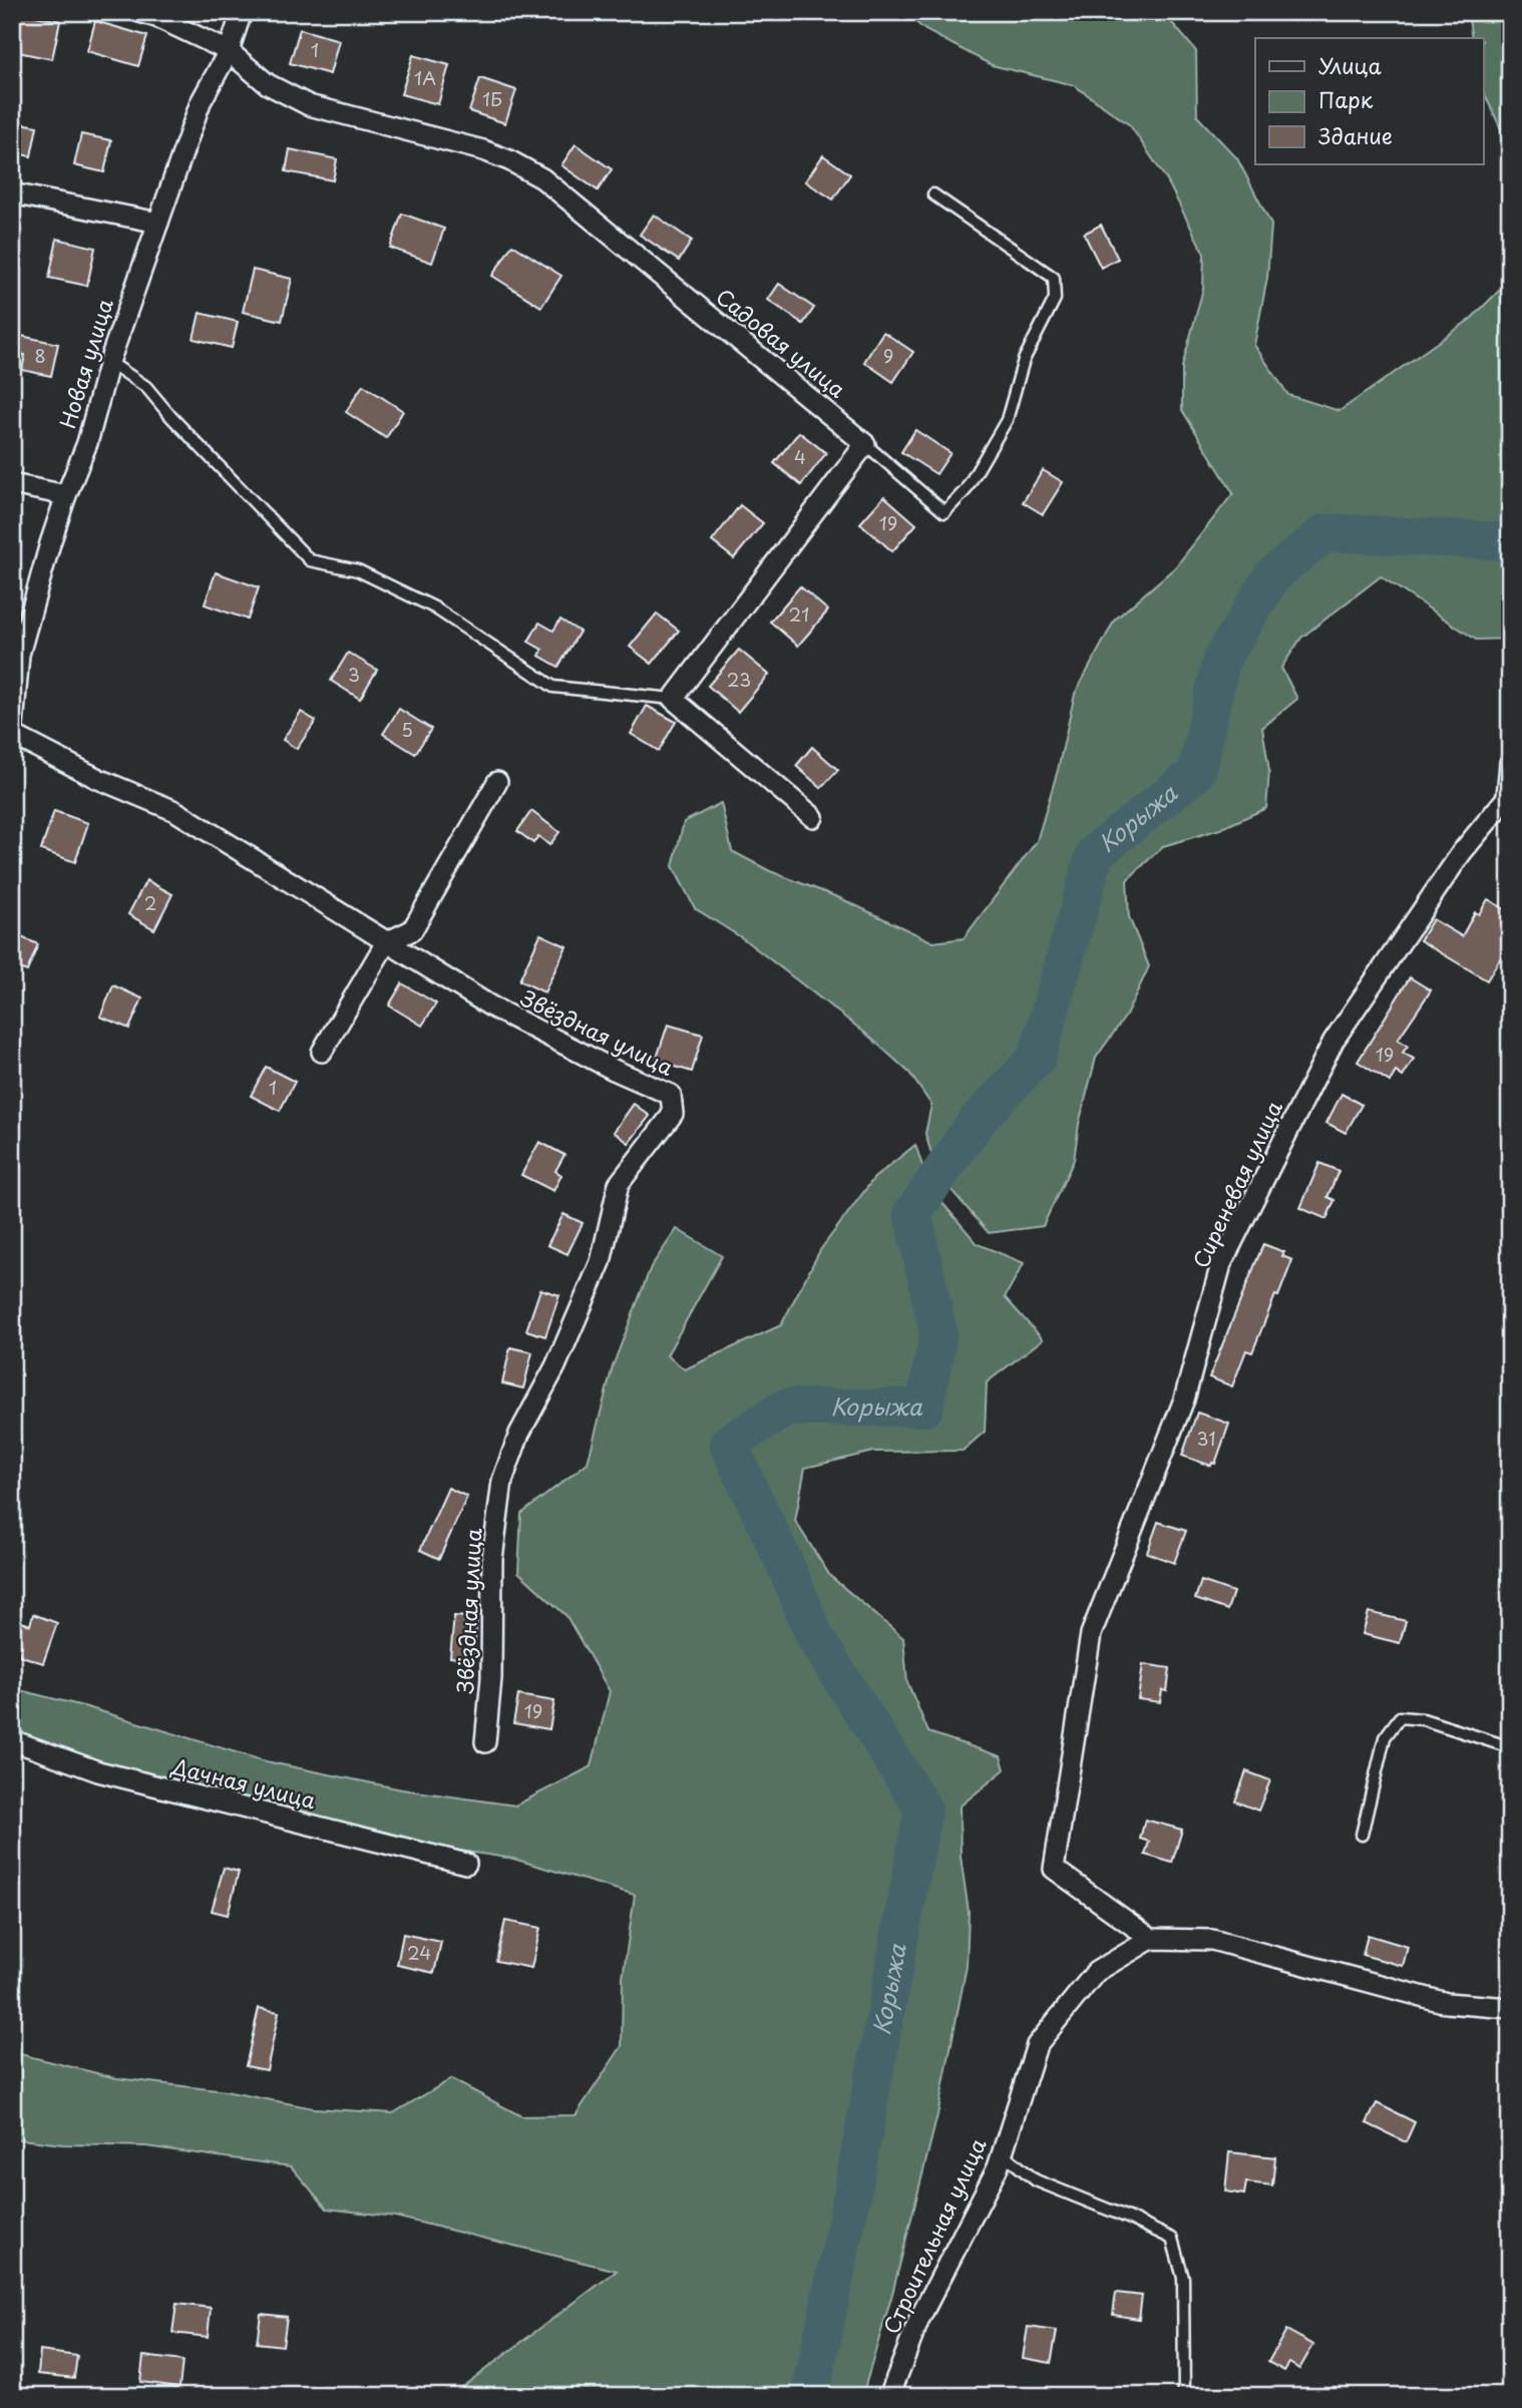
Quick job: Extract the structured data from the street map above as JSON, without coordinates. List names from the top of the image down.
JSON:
{
  "streets": {
    "street": [
      "Садовая улица",
      "Новая улица",
      "Звёздная улица",
      "Сиреневая улица",
      "Дачная улица",
      "Строительная улица"
    ]
  },
  "crossings": [
    ["Садовая улица", "Новая улица"],
    ["Новая улица", "Звёздная улица"],
    ["Сиреневая улица", "Строительная улица"]
  ],
  "water": ["Корыжа"],
  "house_numbers": [
    "1",
    "1А",
    "1Б",
    "8",
    "9",
    "4",
    "19",
    "21",
    "3",
    "23",
    "5",
    "2",
    "19",
    "1",
    "31",
    "19",
    "24"
  ],
  "legend": ["Улица", "Парк", "Здание"]
}
